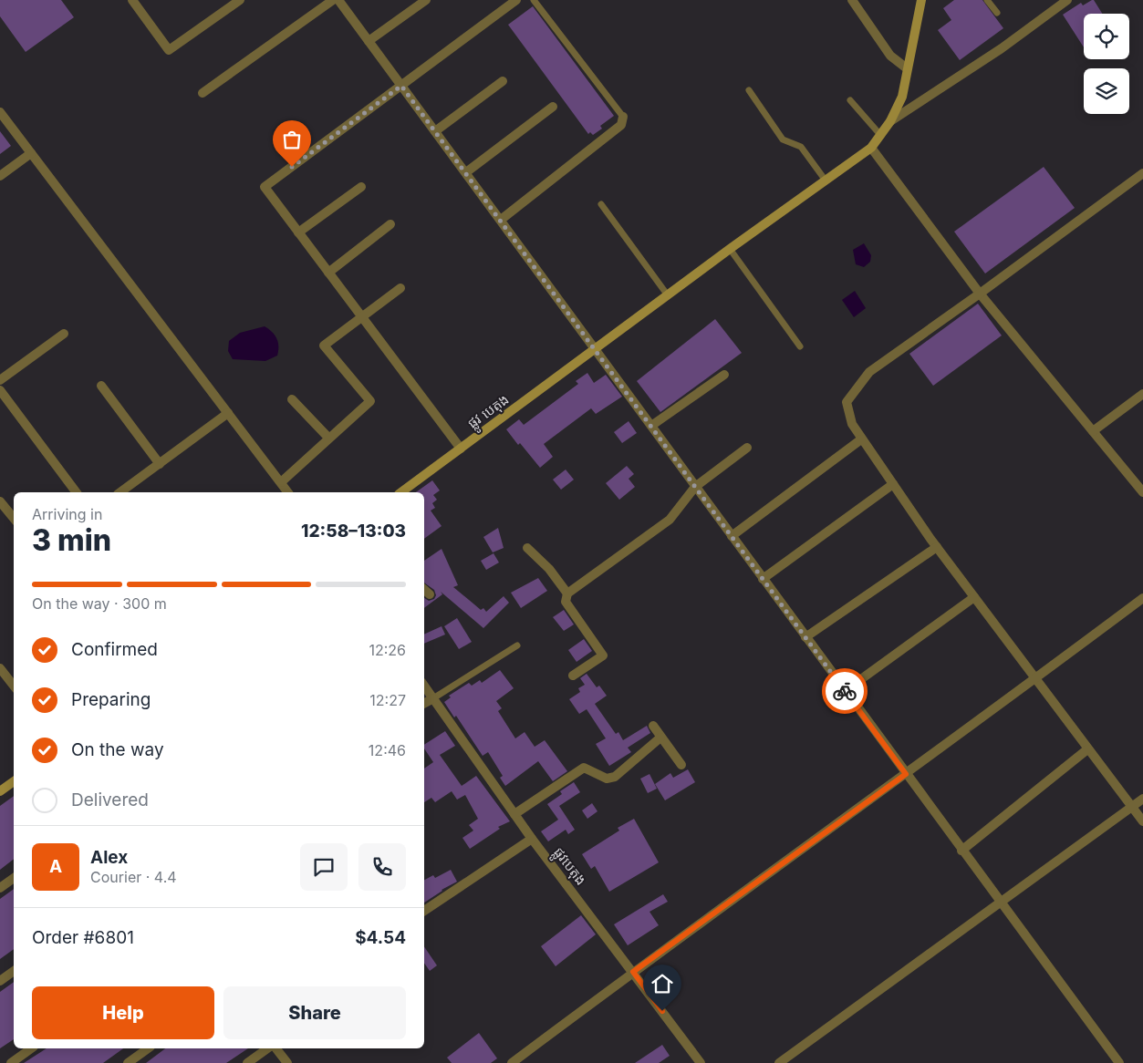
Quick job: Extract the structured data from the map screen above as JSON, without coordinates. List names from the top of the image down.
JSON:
{
  "streets": {
    "street": ["ផ្លូវ បេតុង", "ផ្លូវបេតុង"]
  },
  "page": {
    "heading": ["3 min", "Arriving in", "12:58–13:03"],
    "panel": [
      "Alex",
      "Courier · 4.4",
      "Order #6801",
      "$4.54"
    ],
    "bar": "On the way · 300 m",
    "list": [
      ["Confirmed", "12:26"],
      ["Preparing", "12:27"],
      ["On the way", "12:46"],
      "Delivered"
    ],
    "round": "A",
    "buttons": ["Help", "Share"]
  }
}
